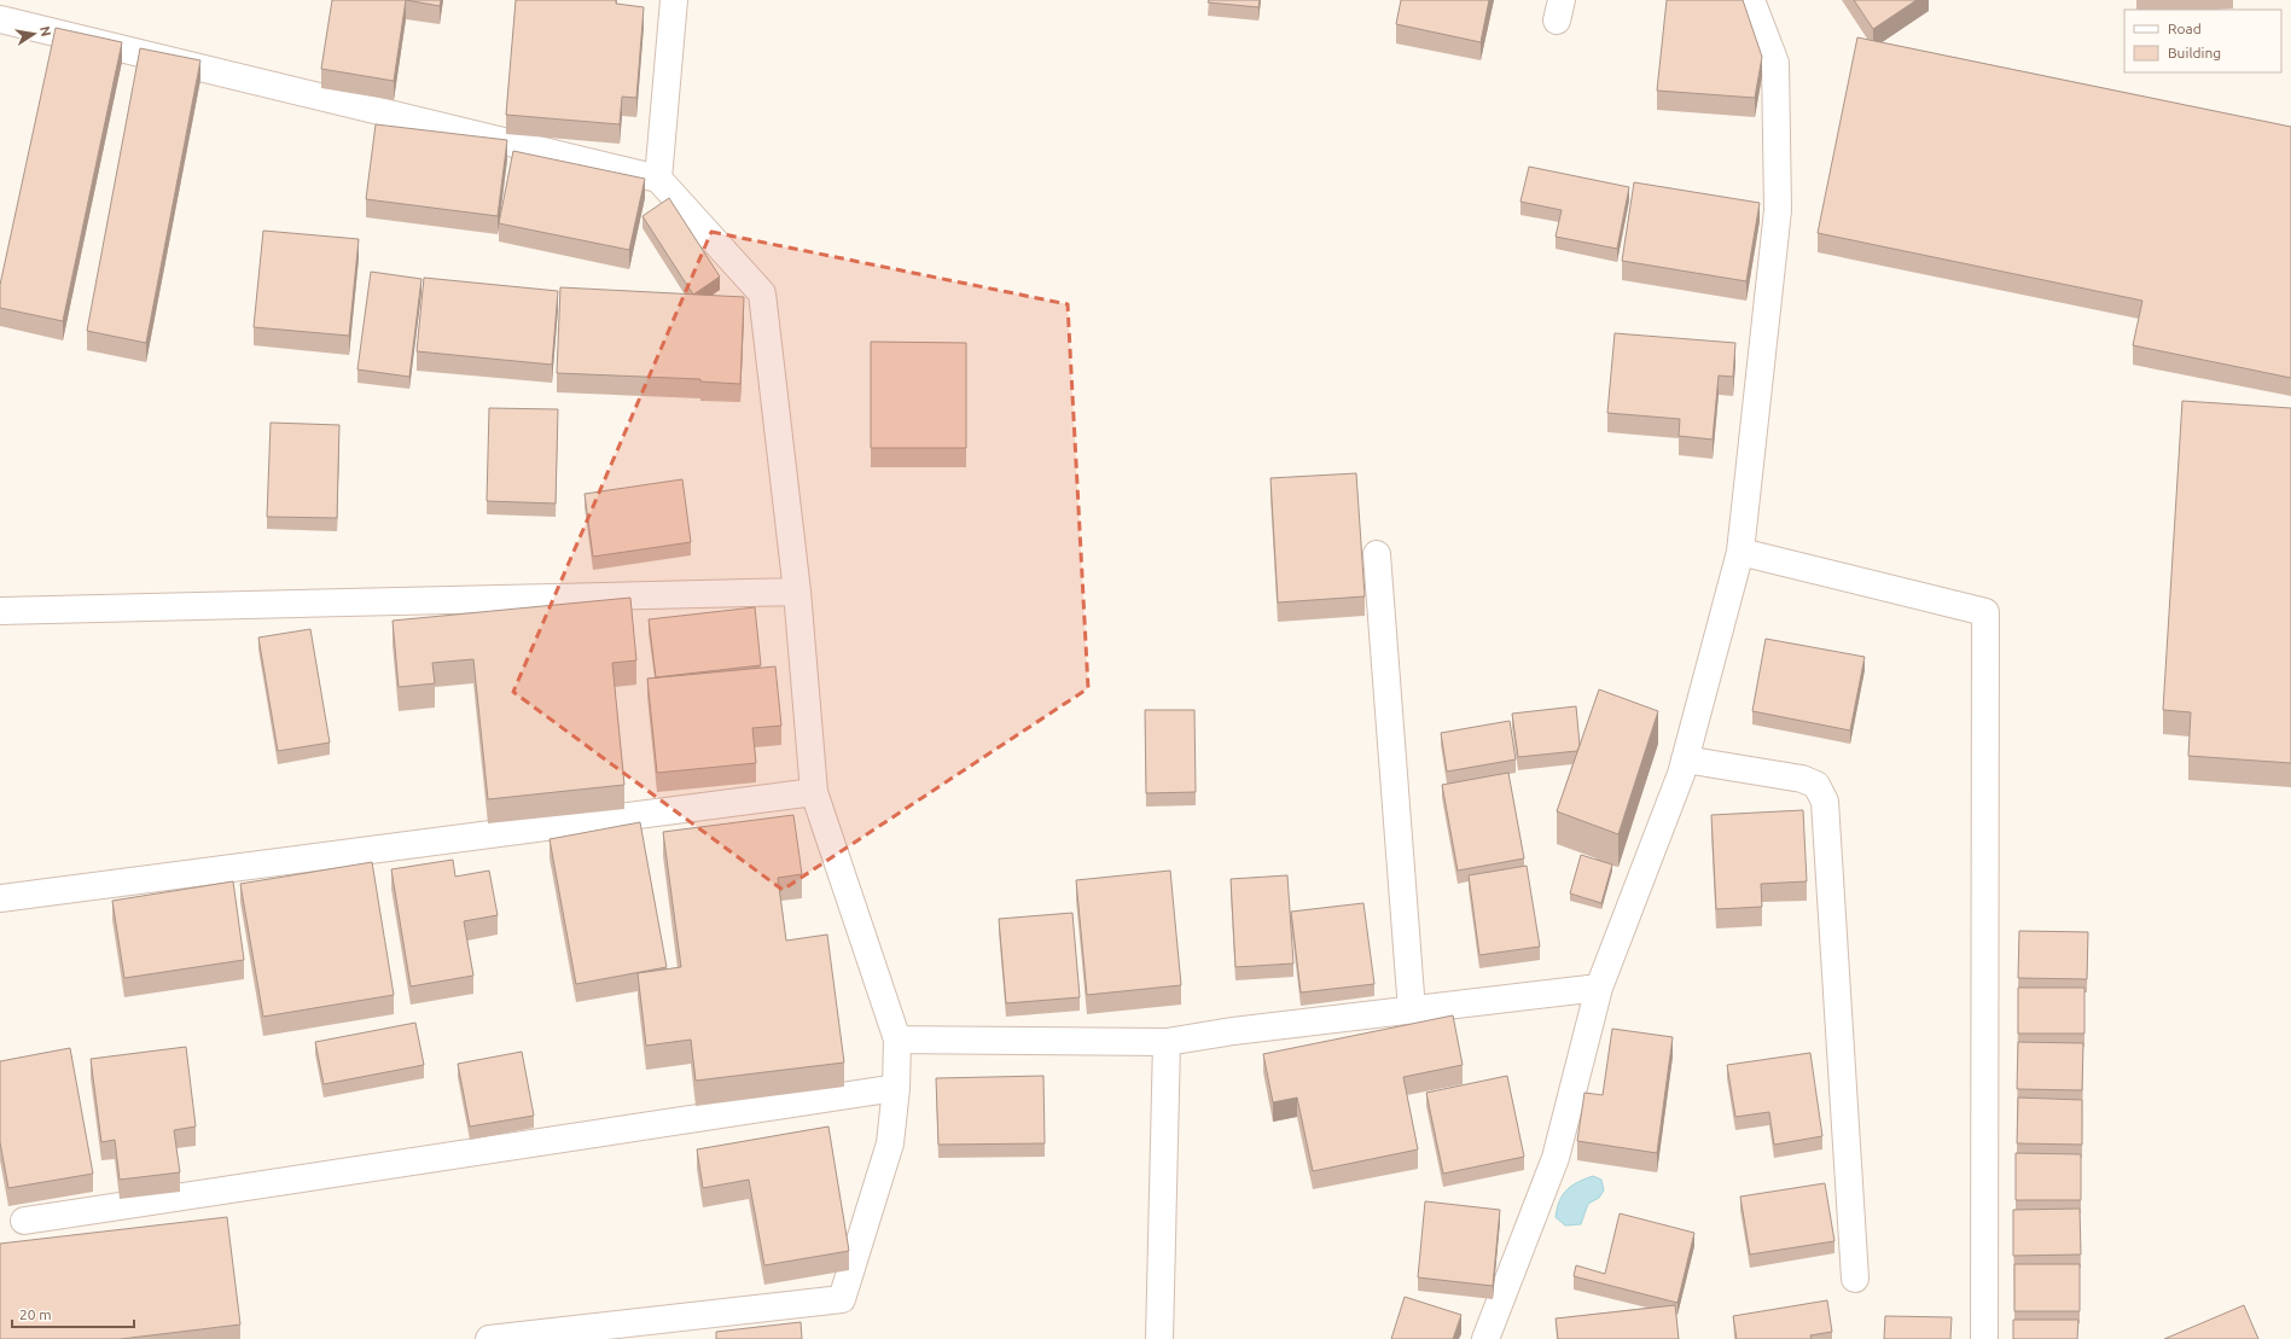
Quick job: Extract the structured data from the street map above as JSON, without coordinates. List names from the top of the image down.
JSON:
{
  "legend": ["Road", "Building"],
  "scale_bar": "20 m",
  "north": "right"
}
